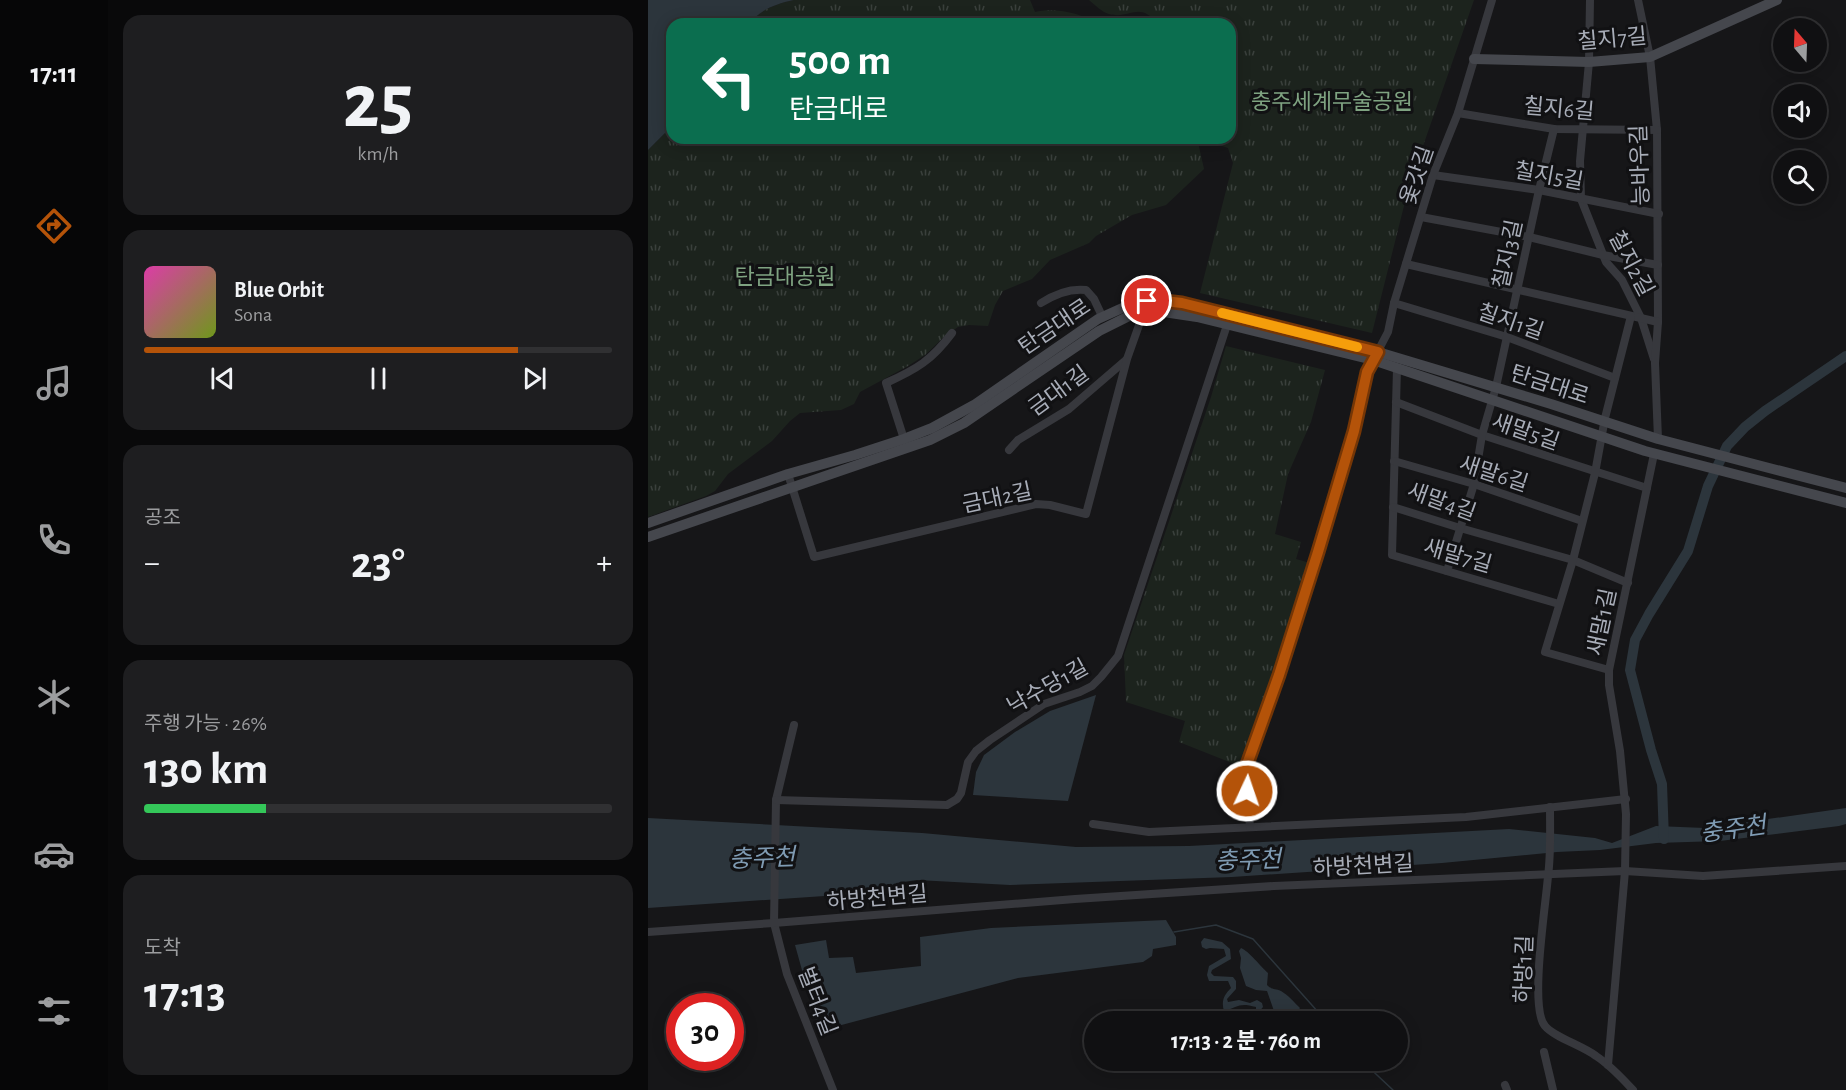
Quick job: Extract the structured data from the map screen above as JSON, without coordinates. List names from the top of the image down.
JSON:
{
  "streets": {
    "main road": ["칠지7길", "탄금대로"],
    "street": [
      "칠지6길",
      "능바우길",
      "옻갓길",
      "칠지5길",
      "칠지3길",
      "칠지2길",
      "칠지1길",
      "금대1길",
      "새말5길",
      "새말6길",
      "금대2길",
      "새말4길",
      "새말7길",
      "새말1길",
      "낙수당1길",
      "하방천변길",
      "하방1길",
      "벌터4길"
    ]
  },
  "crossings": [
    ["칠지7길", "능바우길"],
    ["칠지7길", "옻갓길"],
    ["칠지7길", "칠지2길"],
    ["칠지6길", "능바우길"],
    ["칠지6길", "옻갓길"],
    ["칠지6길", "칠지3길"],
    ["칠지6길", "칠지2길"],
    ["능바우길", "칠지5길"],
    ["능바우길", "탄금대로"],
    ["옻갓길", "칠지5길"],
    ["옻갓길", "칠지1길"],
    ["옻갓길", "탄금대로"],
    ["칠지5길", "칠지3길"],
    ["칠지5길", "칠지2길"],
    ["칠지3길", "칠지1길"],
    ["칠지3길", "탄금대로"],
    ["칠지3길", "새말5길"],
    ["칠지3길", "새말6길"],
    ["칠지3길", "새말4길"],
    ["칠지3길", "새말7길"],
    ["칠지2길", "칠지1길"],
    ["칠지2길", "탄금대로"],
    ["칠지2길", "새말5길"],
    ["칠지2길", "새말6길"],
    ["칠지2길", "새말4길"],
    ["칠지2길", "새말7길"],
    ["칠지2길", "새말1길"],
    ["탄금대로", "금대2길"],
    ["탄금대로", "새말4길"],
    ["탄금대로", "새말1길"],
    ["탄금대로", "낙수당1길"],
    ["금대1길", "금대2길"],
    ["새말5길", "새말4길"],
    ["새말5길", "새말1길"],
    ["새말6길", "새말4길"],
    ["새말4길", "새말7길"],
    ["새말4길", "새말1길"],
    ["새말1길", "하방천변길"],
    ["새말1길", "하방1길"],
    ["낙수당1길", "벌터4길"],
    ["하방천변길", "하방1길"],
    ["하방천변길", "벌터4길"]
  ],
  "water": ["충주천"],
  "parks": ["충주세계무술공원", "탄금대공원"],
  "north": "top",
  "page": {
    "tabs": "17:11",
    "tile": [
      ["25", "km/h"],
      "공조",
      ["주행 가능 · 26%", "130 km"],
      ["도착", "17:13"]
    ],
    "turn": ["500 m", "탄금대로"],
    "song": ["Blue Orbit", "Sona"],
    "heat": ["−", "23°", "+"],
    "limit": "30",
    "trip": "17:13 · 2 분 · 760 m"
  }
}
